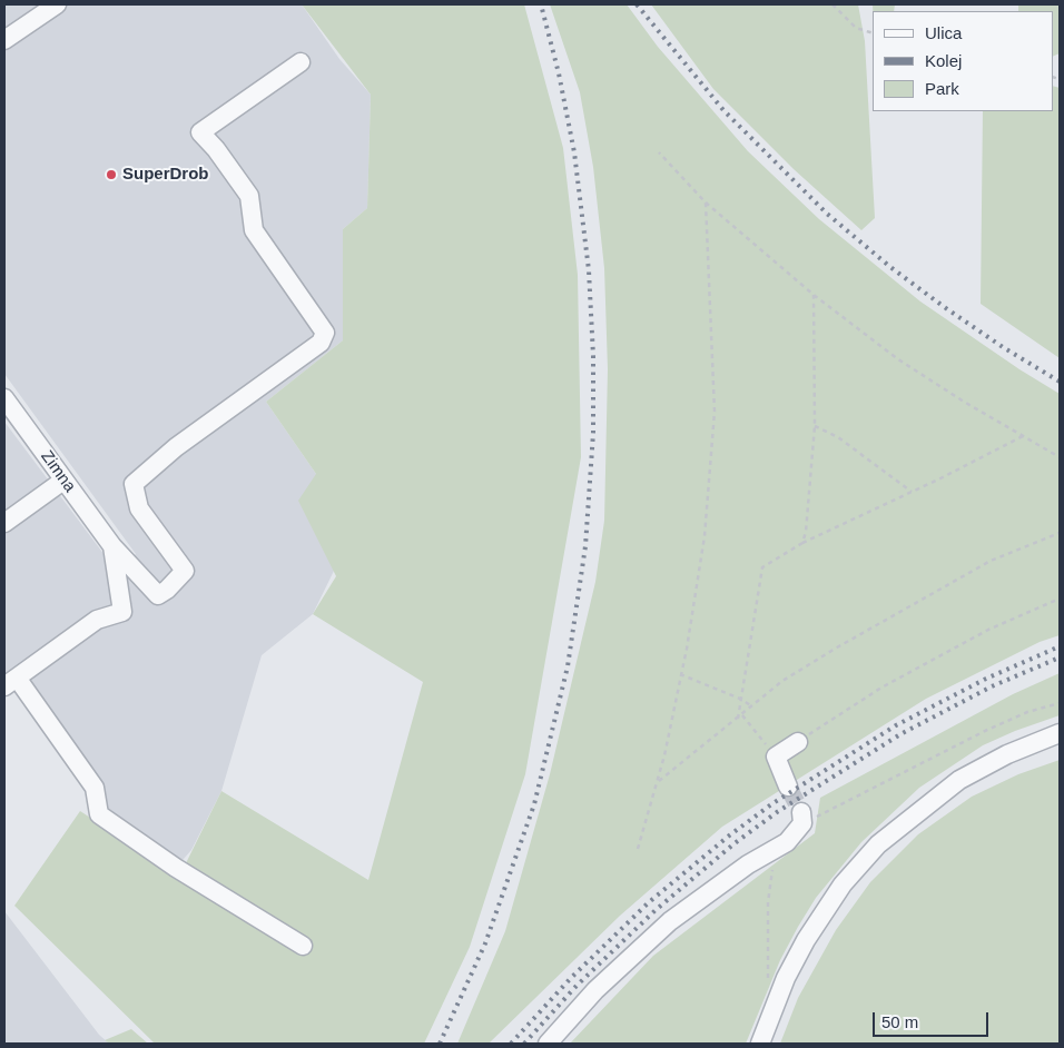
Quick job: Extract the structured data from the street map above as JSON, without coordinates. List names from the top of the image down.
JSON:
{
  "streets": {
    "street": ["Zimna"]
  },
  "places": ["SuperDrob"],
  "legend": ["Ulica", "Kolej", "Park"],
  "scale_bar": "50 m"
}
